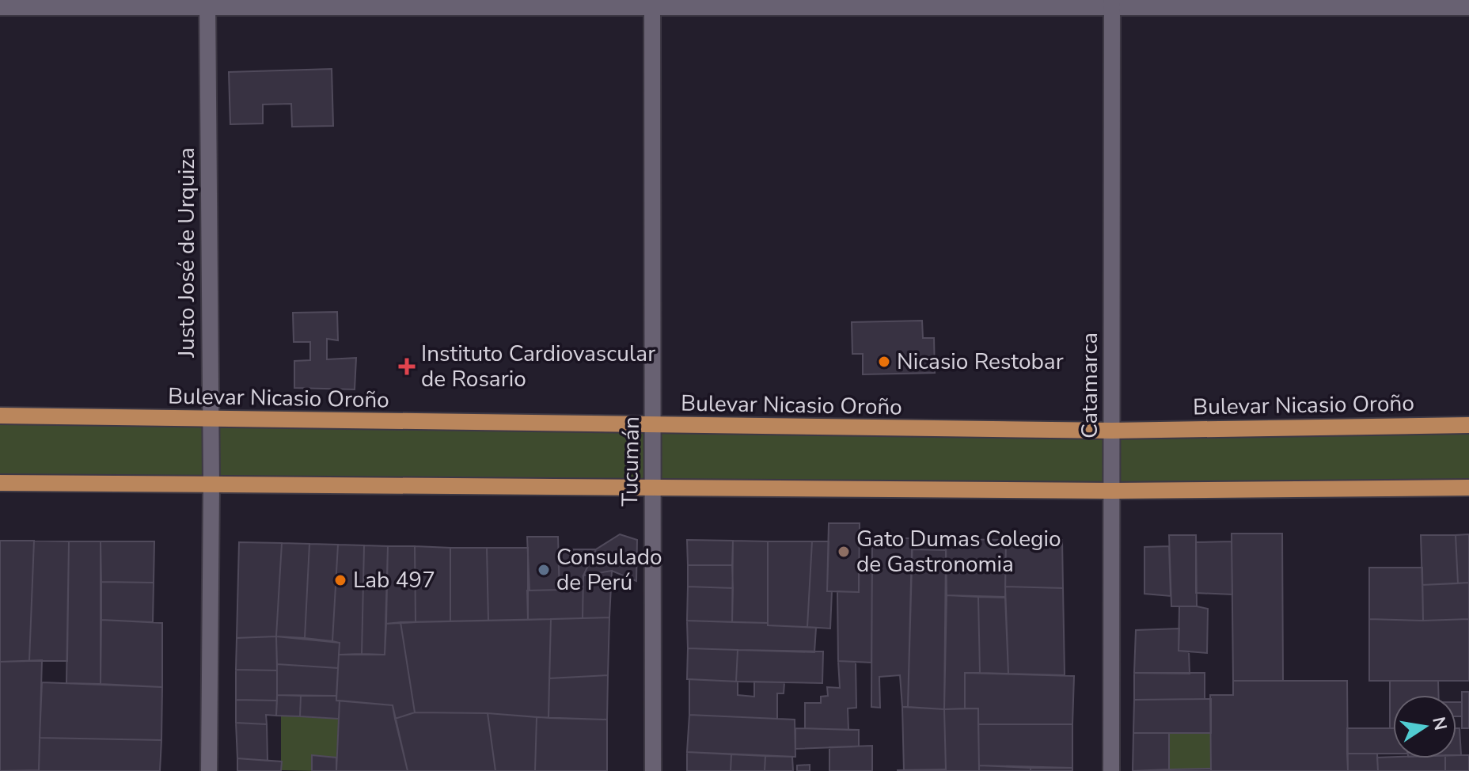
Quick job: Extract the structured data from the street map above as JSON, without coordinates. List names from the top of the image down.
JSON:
{
  "streets": {
    "main road": ["Bulevar Nicasio Oroño"],
    "street": ["Justo José de Urquiza", "Catamarca", "Tucumán"]
  },
  "crossings": [
    ["Justo José de Urquiza", "Bulevar Nicasio Oroño"],
    ["Catamarca", "Bulevar Nicasio Oroño"],
    ["Bulevar Nicasio Oroño", "Tucumán"]
  ],
  "places": {
    "other": [
      "Nicasio Restobar",
      "Gato Dumas Colegio de Gastronomia",
      "Consulado de Perú",
      "Lab 497"
    ],
    "health": ["Instituto Cardiovascular de Rosario"]
  },
  "north": "right"
}
